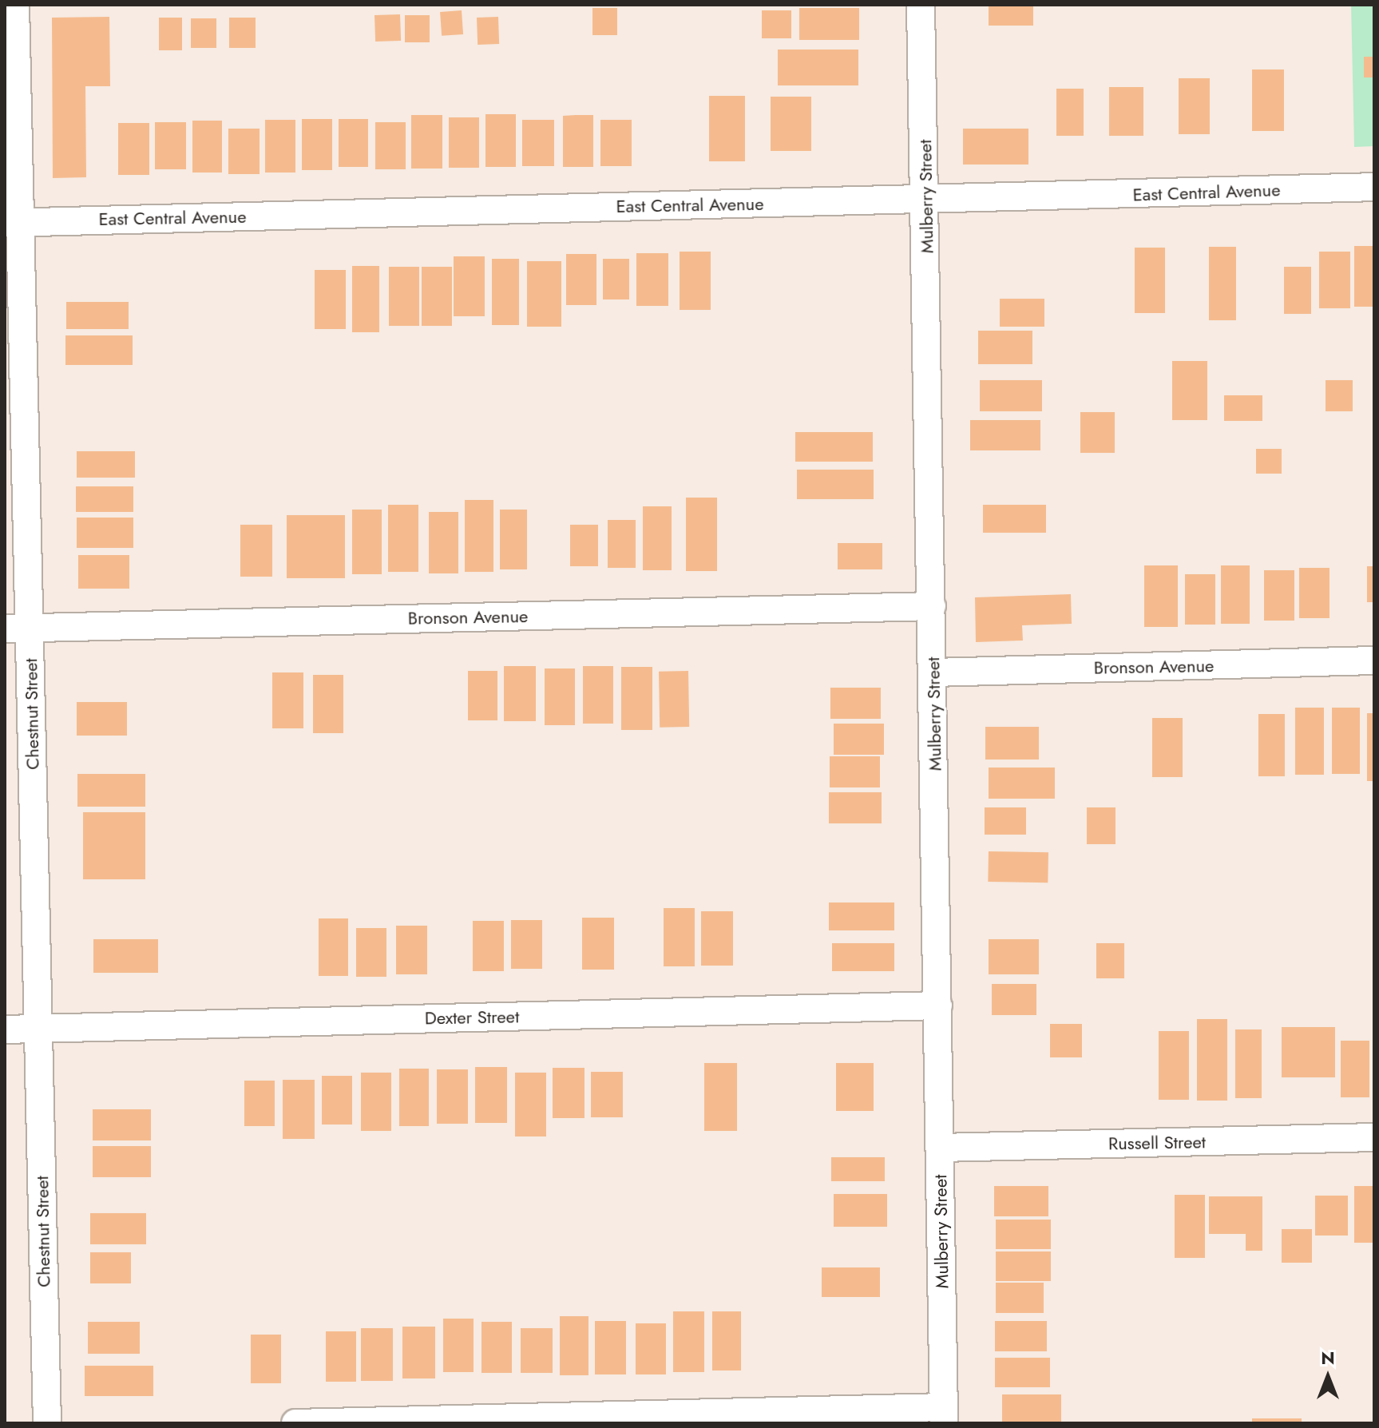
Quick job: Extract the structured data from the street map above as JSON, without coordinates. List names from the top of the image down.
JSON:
{
  "streets": {
    "street": [
      "East Central Avenue",
      "Mulberry Street",
      "Bronson Avenue",
      "Chestnut Street",
      "Dexter Street",
      "Russell Street"
    ]
  },
  "crossings": [
    ["East Central Avenue", "Mulberry Street"],
    ["East Central Avenue", "Chestnut Street"],
    ["Mulberry Street", "Bronson Avenue"],
    ["Mulberry Street", "Dexter Street"],
    ["Mulberry Street", "Russell Street"],
    ["Bronson Avenue", "Chestnut Street"],
    ["Chestnut Street", "Dexter Street"]
  ],
  "north": "top"
}
